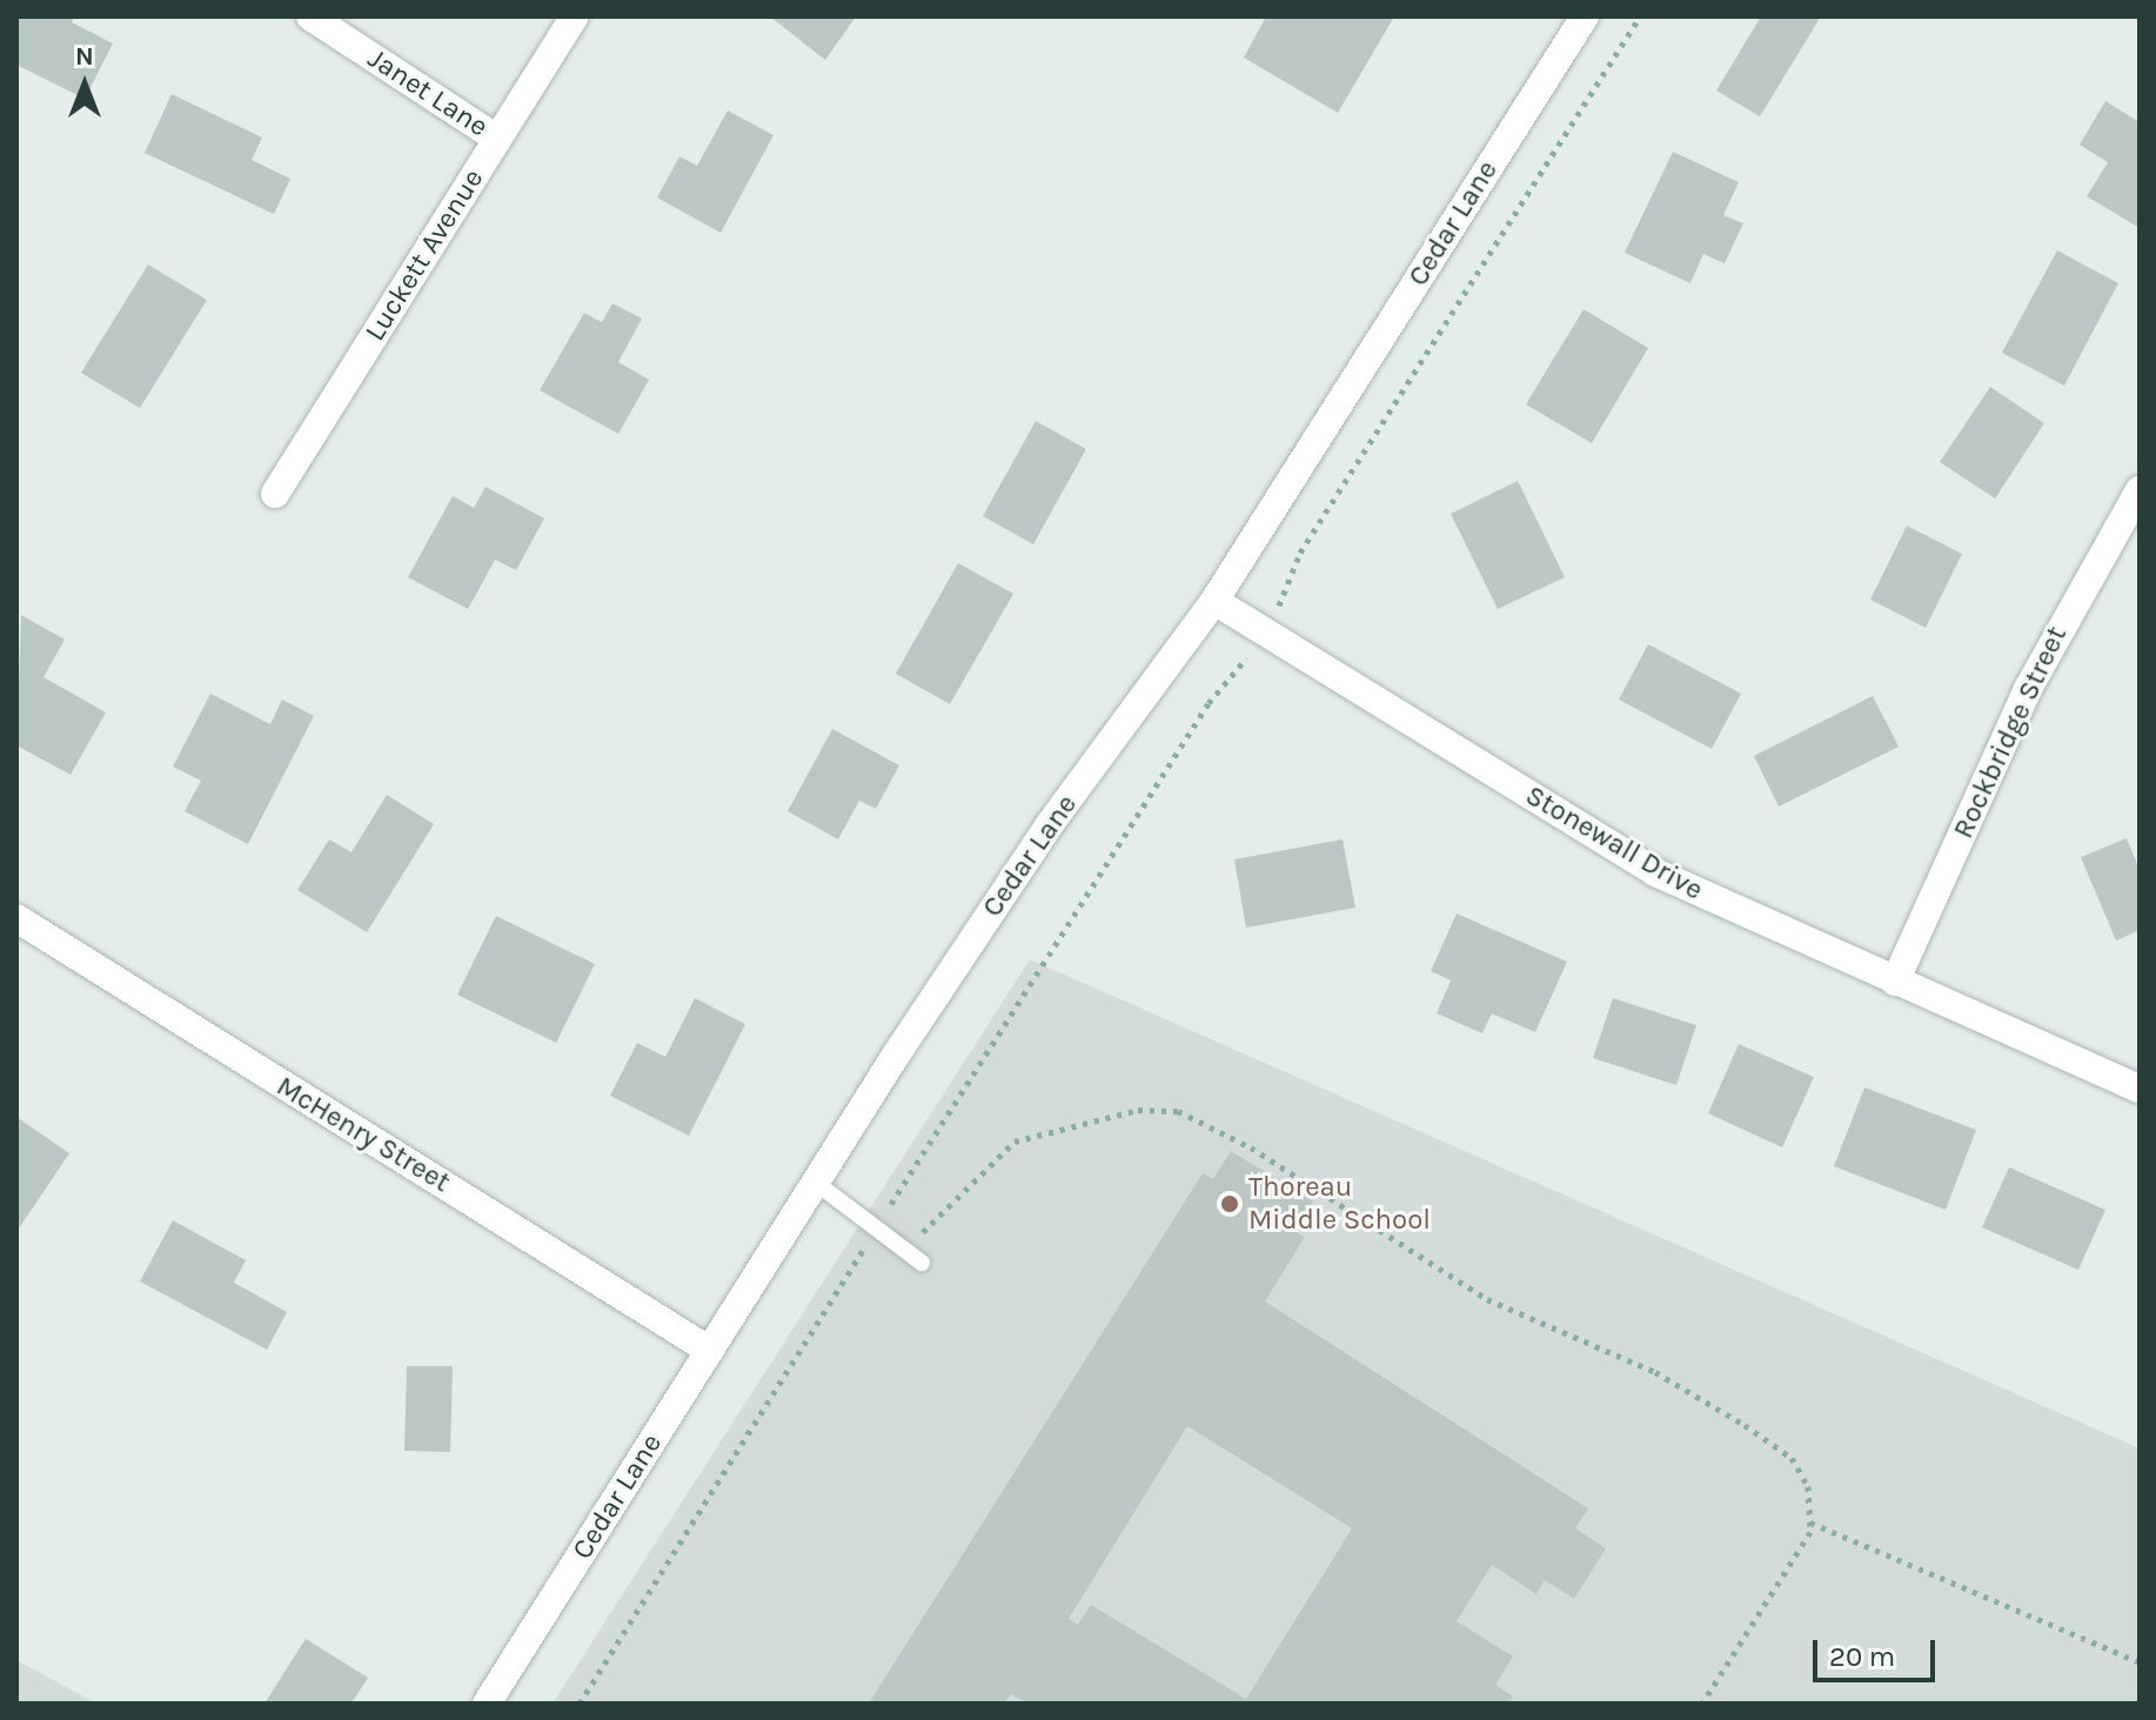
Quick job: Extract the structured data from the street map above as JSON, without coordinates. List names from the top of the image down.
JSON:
{
  "streets": {
    "street": [
      "Janet Lane",
      "Cedar Lane",
      "Luckett Avenue",
      "Rockbridge Street",
      "Stonewall Drive",
      "McHenry Street"
    ]
  },
  "crossings": [
    ["Janet Lane", "Luckett Avenue"],
    ["Cedar Lane", "Stonewall Drive"],
    ["Cedar Lane", "McHenry Street"],
    ["Rockbridge Street", "Stonewall Drive"]
  ],
  "places": ["Thoreau Middle School"],
  "scale_bar": "20 m",
  "north": "top"
}
